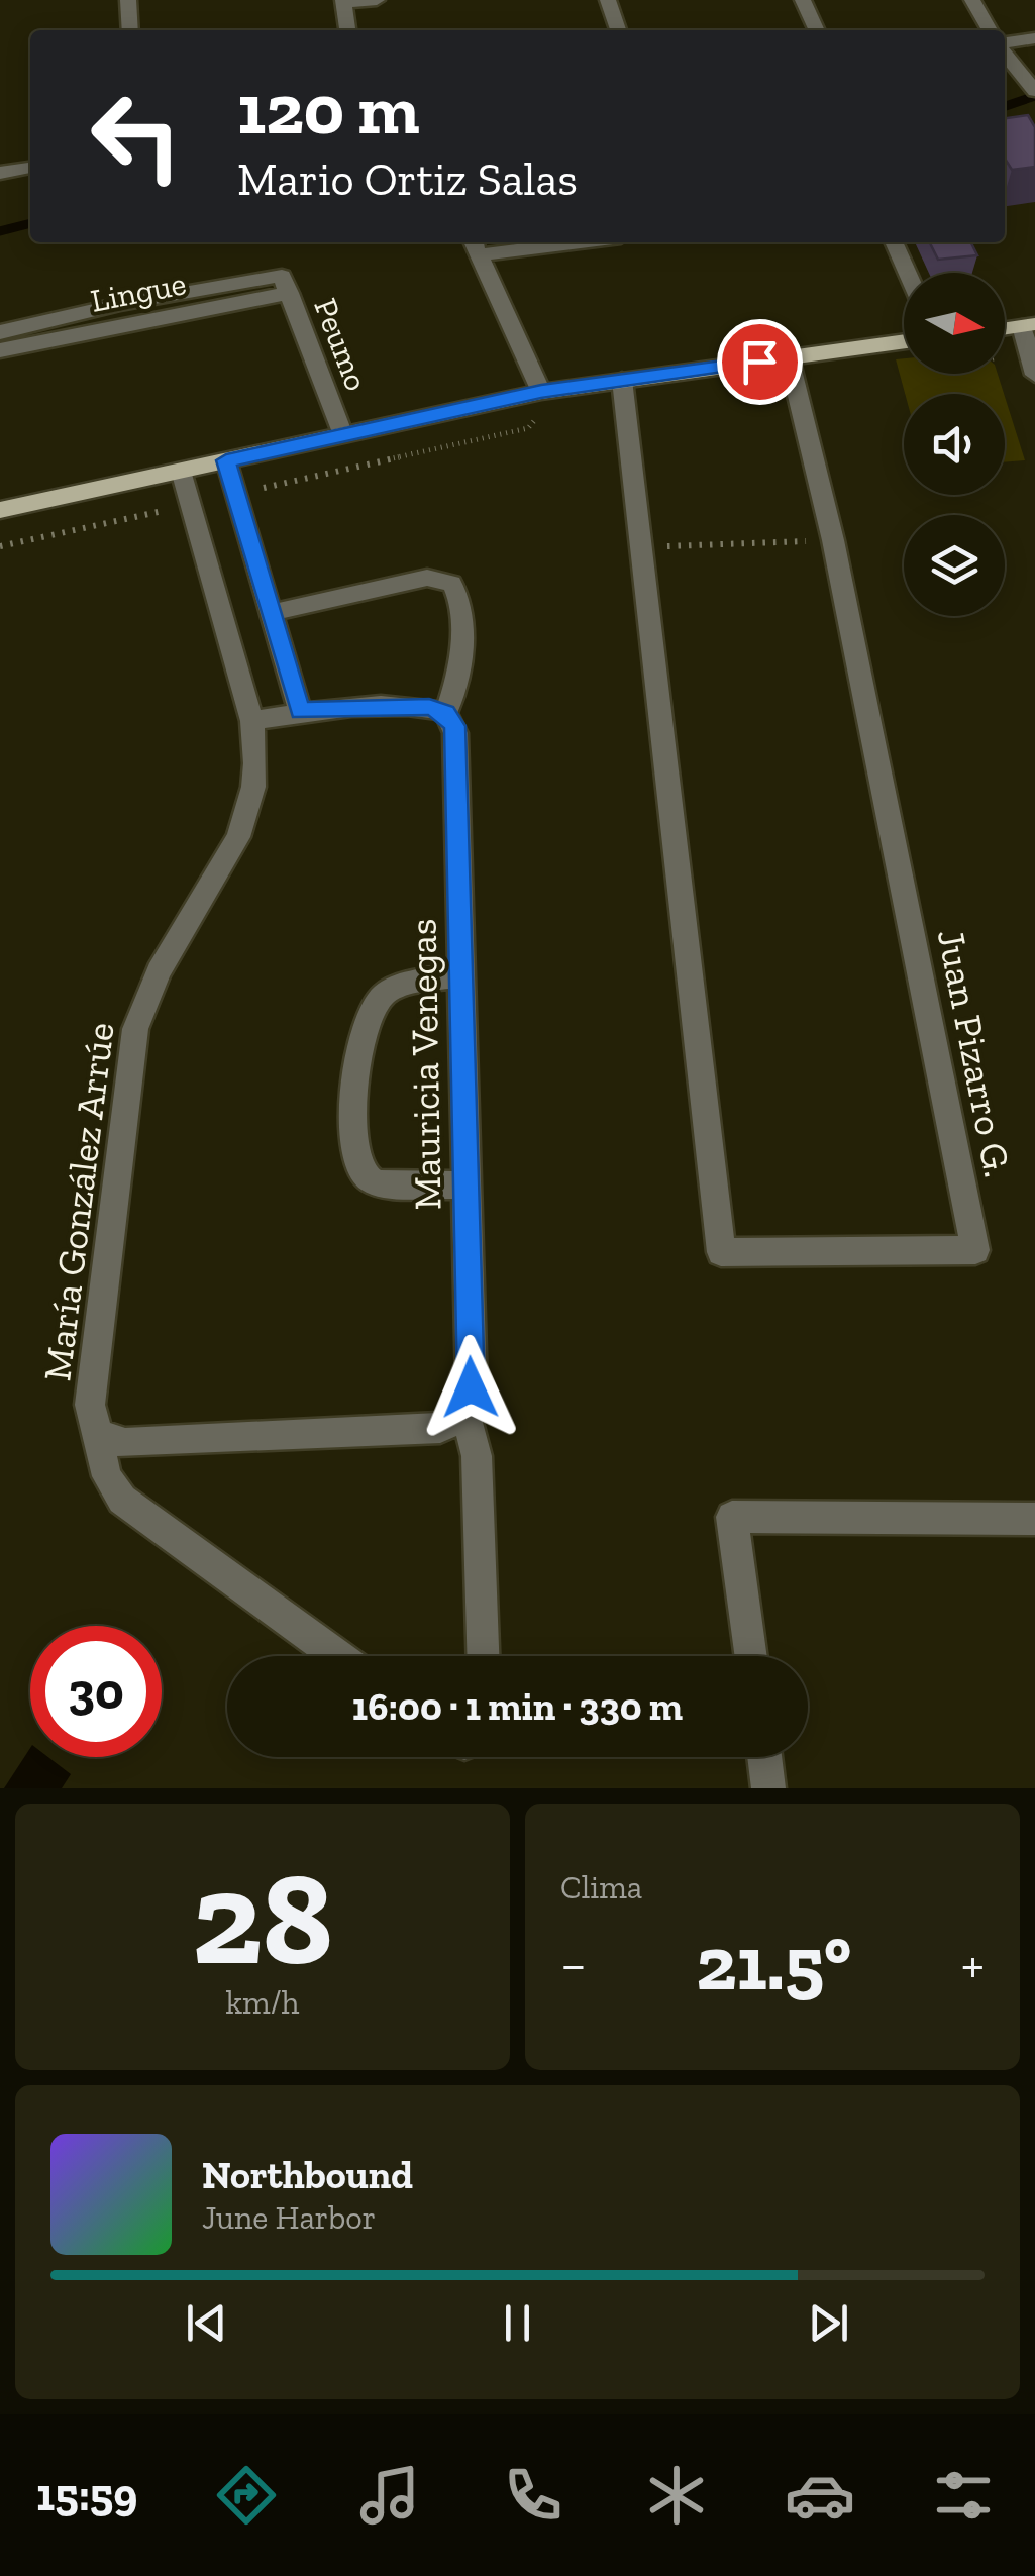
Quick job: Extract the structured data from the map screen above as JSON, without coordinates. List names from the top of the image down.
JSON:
{
  "streets": {
    "street": [
      "Lingue",
      "Peumo",
      "Juan Pizarro G.",
      "Mauricia Venegas",
      "María González Arrúe"
    ]
  },
  "crossings": [
    ["Lingue", "Peumo"]
  ],
  "north": "right",
  "page": {
    "turn": ["120 m", "Mario Ortiz Salas"],
    "limit": "30",
    "trip": "16:00 · 1 min · 330 m",
    "tile": [
      ["28", "km/h"],
      "Clima"
    ],
    "heat": ["−", "21.5°", "+"],
    "song": ["Northbound", "June Harbor"],
    "tabs": "15:59"
  }
}
